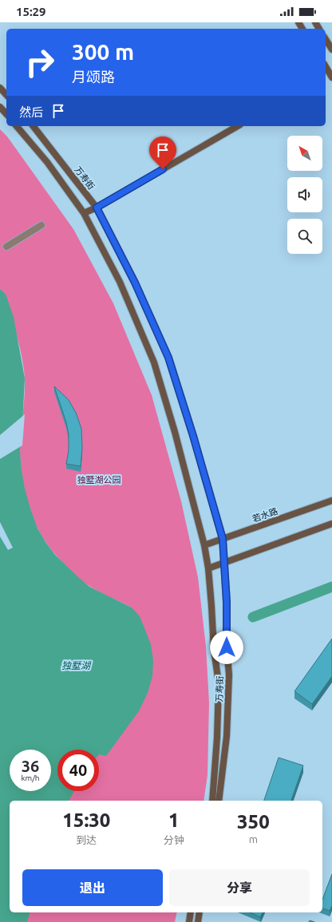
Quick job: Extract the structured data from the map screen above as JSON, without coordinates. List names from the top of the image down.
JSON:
{
  "streets": {
    "street": ["万寿街", "若水路"]
  },
  "crossings": [
    ["万寿街", "若水路"]
  ],
  "water": ["独墅湖"],
  "parks": ["独墅湖公园"],
  "north": "top left",
  "page": {
    "status": "15:29",
    "turn": ["300 m", "月颂路"],
    "then": "然后",
    "speed": "36 km/h",
    "limit": "40",
    "eta": [
      "15:30",
      "到达",
      "1",
      "分钟",
      "350",
      "m"
    ],
    "buttons": ["退出", "分享"]
  }
}
